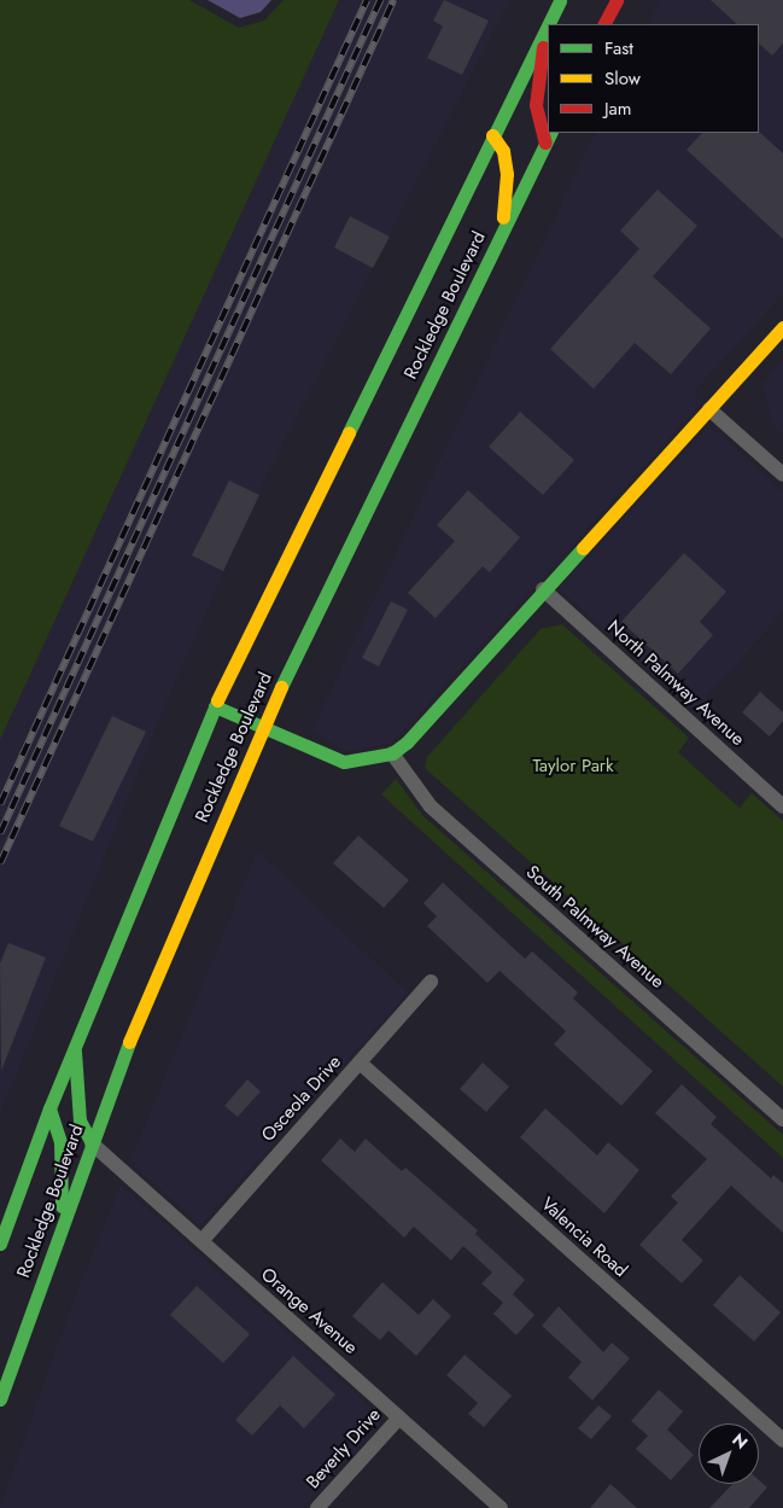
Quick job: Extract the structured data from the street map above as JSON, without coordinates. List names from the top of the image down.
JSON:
{
  "streets": {
    "main road": ["Rockledge Boulevard"],
    "street": [
      "North Palmway Avenue",
      "South Palmway Avenue",
      "Osceola Drive",
      "Valencia Road",
      "Orange Avenue",
      "Beverly Drive"
    ]
  },
  "crossings": [
    ["Rockledge Boulevard", "Orange Avenue"],
    ["Osceola Drive", "Valencia Road"],
    ["Osceola Drive", "Orange Avenue"],
    ["Orange Avenue", "Beverly Drive"]
  ],
  "parks": ["Taylor Park"],
  "legend": ["Fast", "Slow", "Jam"],
  "north": "top right"
}
